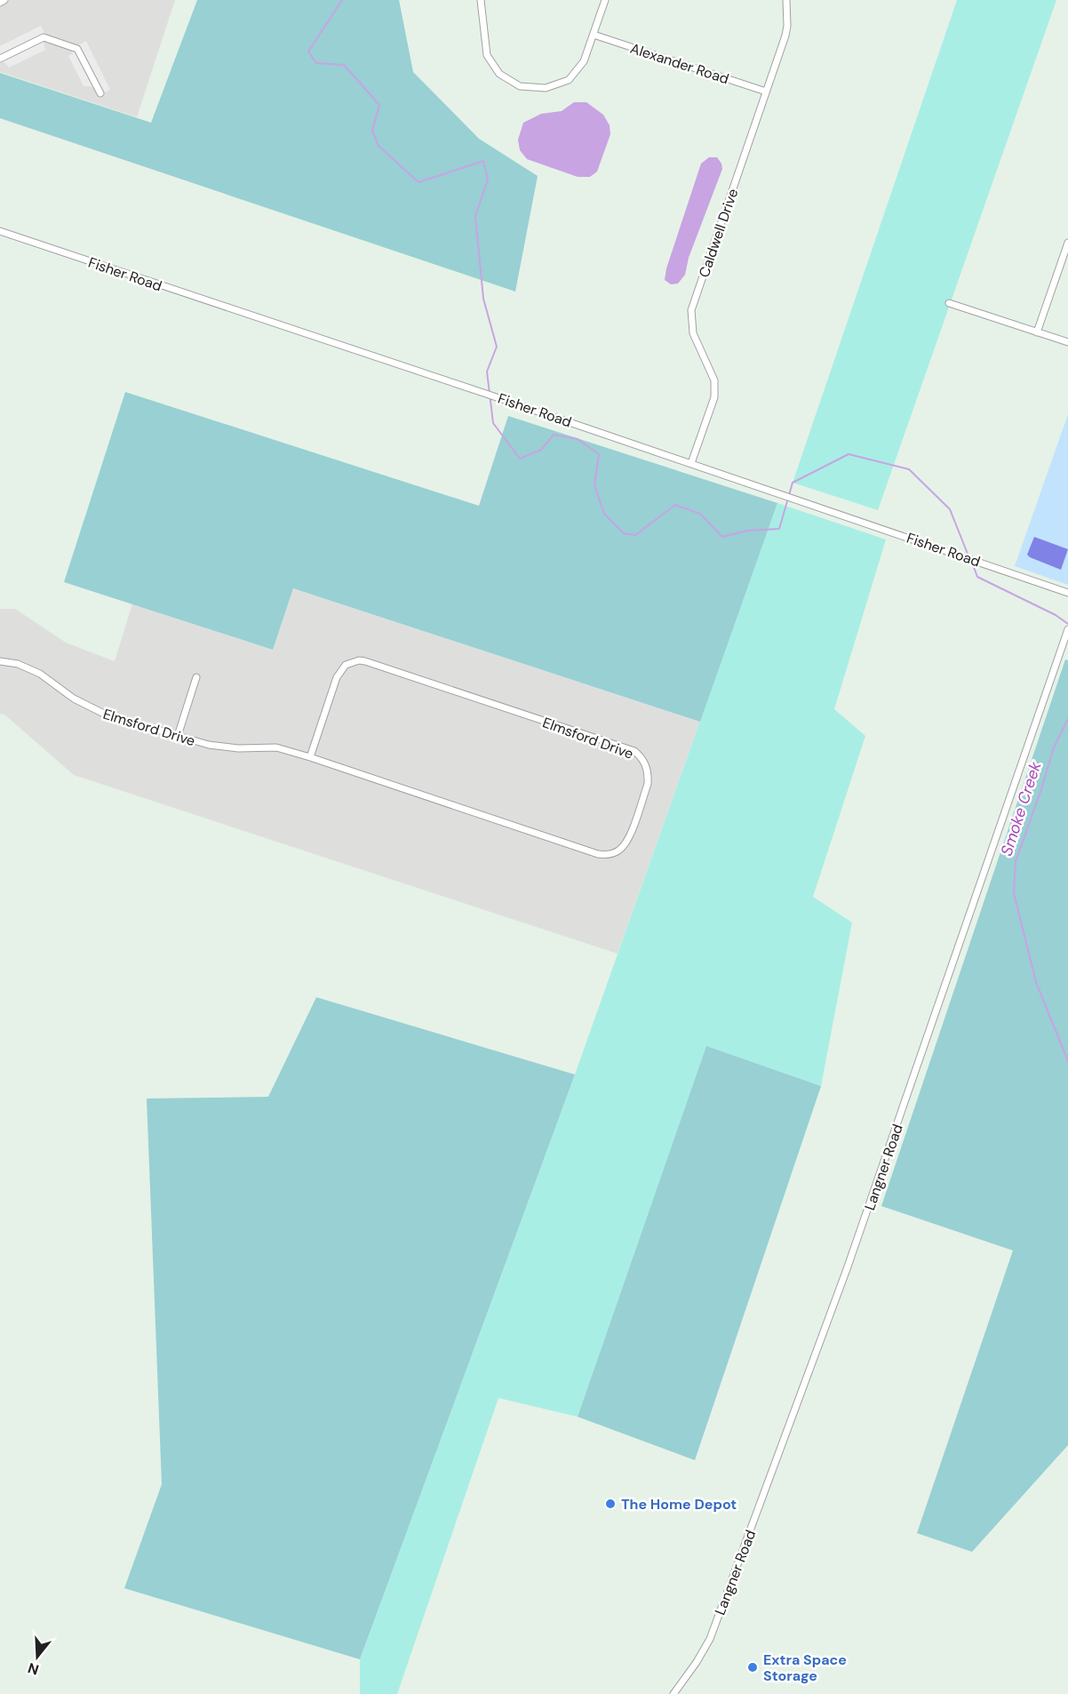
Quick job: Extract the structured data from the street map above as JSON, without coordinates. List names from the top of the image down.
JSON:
{
  "streets": {
    "street": [
      "Alexander Road",
      "Caldwell Drive",
      "Fisher Road",
      "Elmsford Drive",
      "Langner Road"
    ]
  },
  "crossings": [
    ["Alexander Road", "Caldwell Drive"],
    ["Caldwell Drive", "Fisher Road"]
  ],
  "water": ["Smoke Creek"],
  "places": ["The Home Depot", "Extra Space Storage"],
  "north": "bottom"
}
